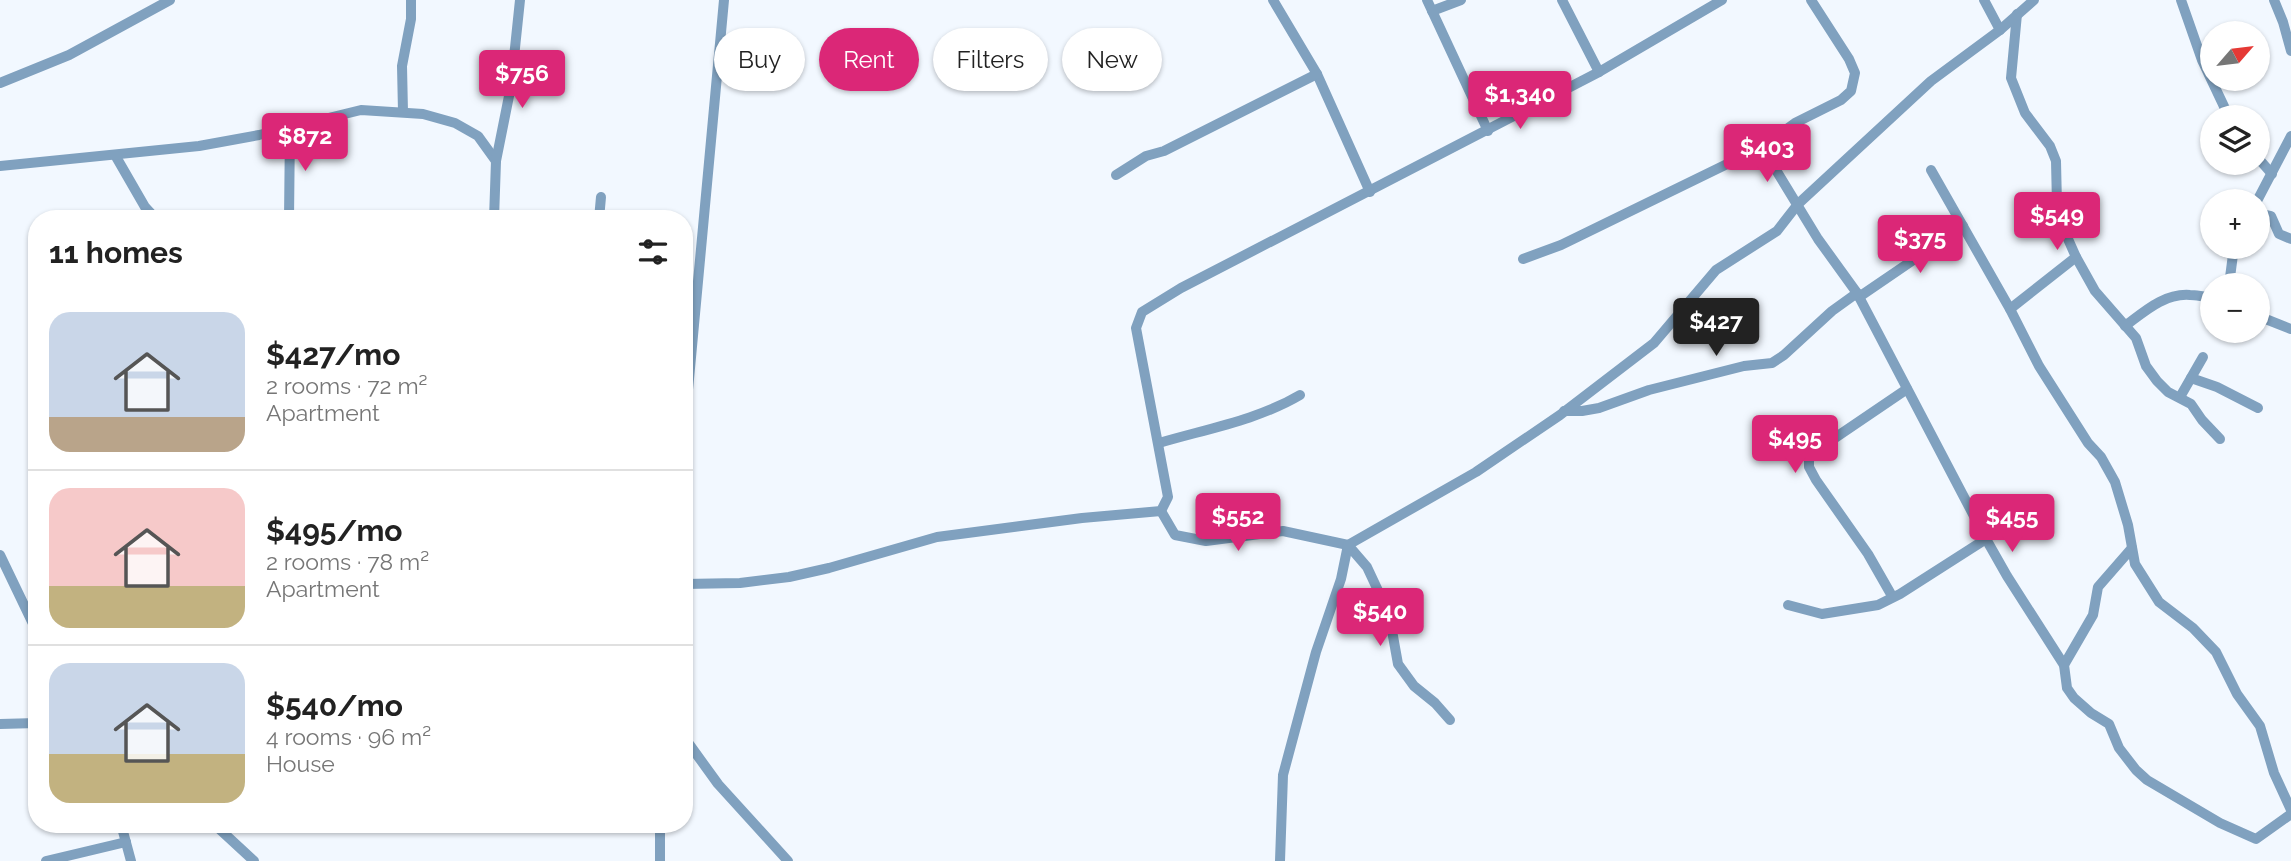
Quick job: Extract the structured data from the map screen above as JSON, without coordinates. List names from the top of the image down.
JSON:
{
  "north": "top right",
  "page": {
    "map_buttons": ["+", "−"],
    "chip": [
      "Buy",
      "Rent",
      "Filters",
      "New"
    ],
    "price": [
      "$756",
      "$1,340",
      "$872",
      "$403",
      "$549",
      "$375",
      "$427",
      "$495",
      "$552",
      "$455",
      "$540"
    ],
    "heading": "11 homes",
    "list": [
      {
        "name": "$427/mo",
        "note": "2 rooms · 72 m² · Apartment"
      },
      {
        "name": "$495/mo",
        "note": "2 rooms · 78 m² · Apartment"
      },
      {
        "name": "$540/mo",
        "note": "4 rooms · 96 m² · House"
      }
    ]
  }
}
